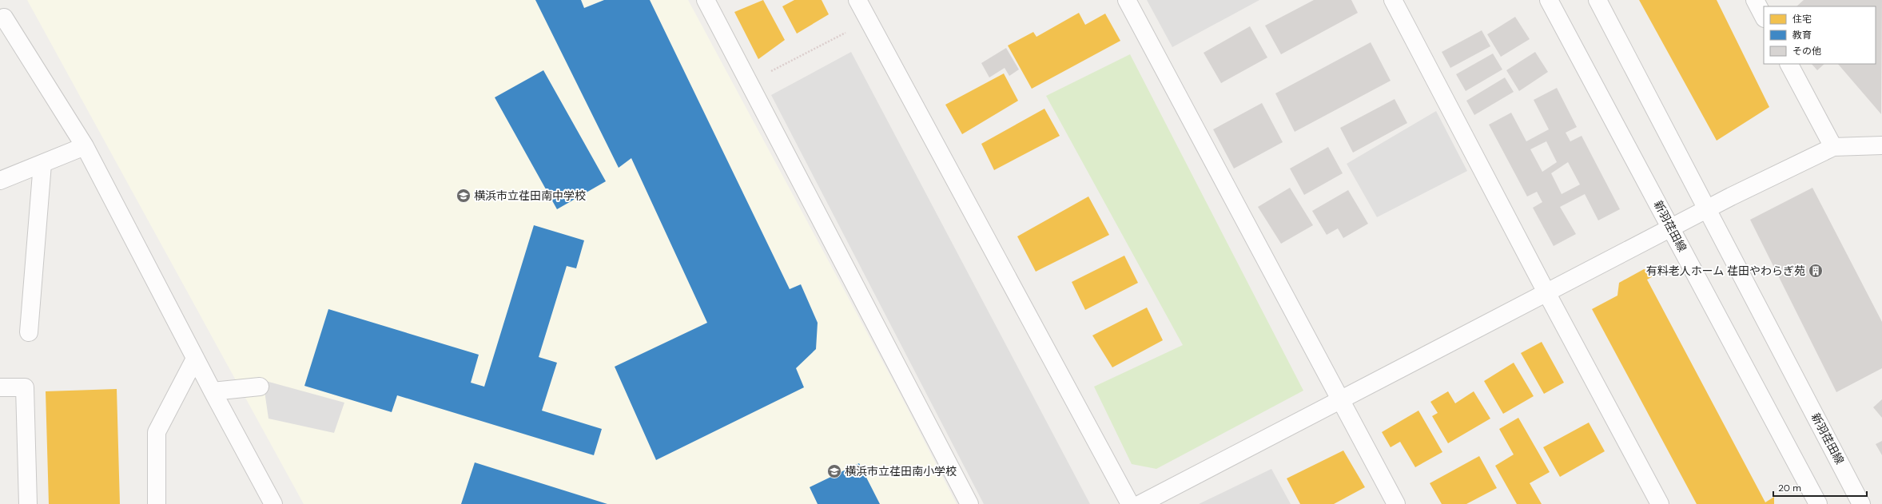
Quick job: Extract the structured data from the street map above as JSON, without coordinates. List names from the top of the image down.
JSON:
{
  "streets": {
    "street": ["新羽荏田線"]
  },
  "places": {
    "school or university": ["横浜市立荏田南中学校", "横浜市立荏田南小学校"],
    "building": ["有料老人ホーム 荏田やわらぎ苑"]
  },
  "legend": ["住宅", "教育", "その他"],
  "scale_bar": "20 m"
}
